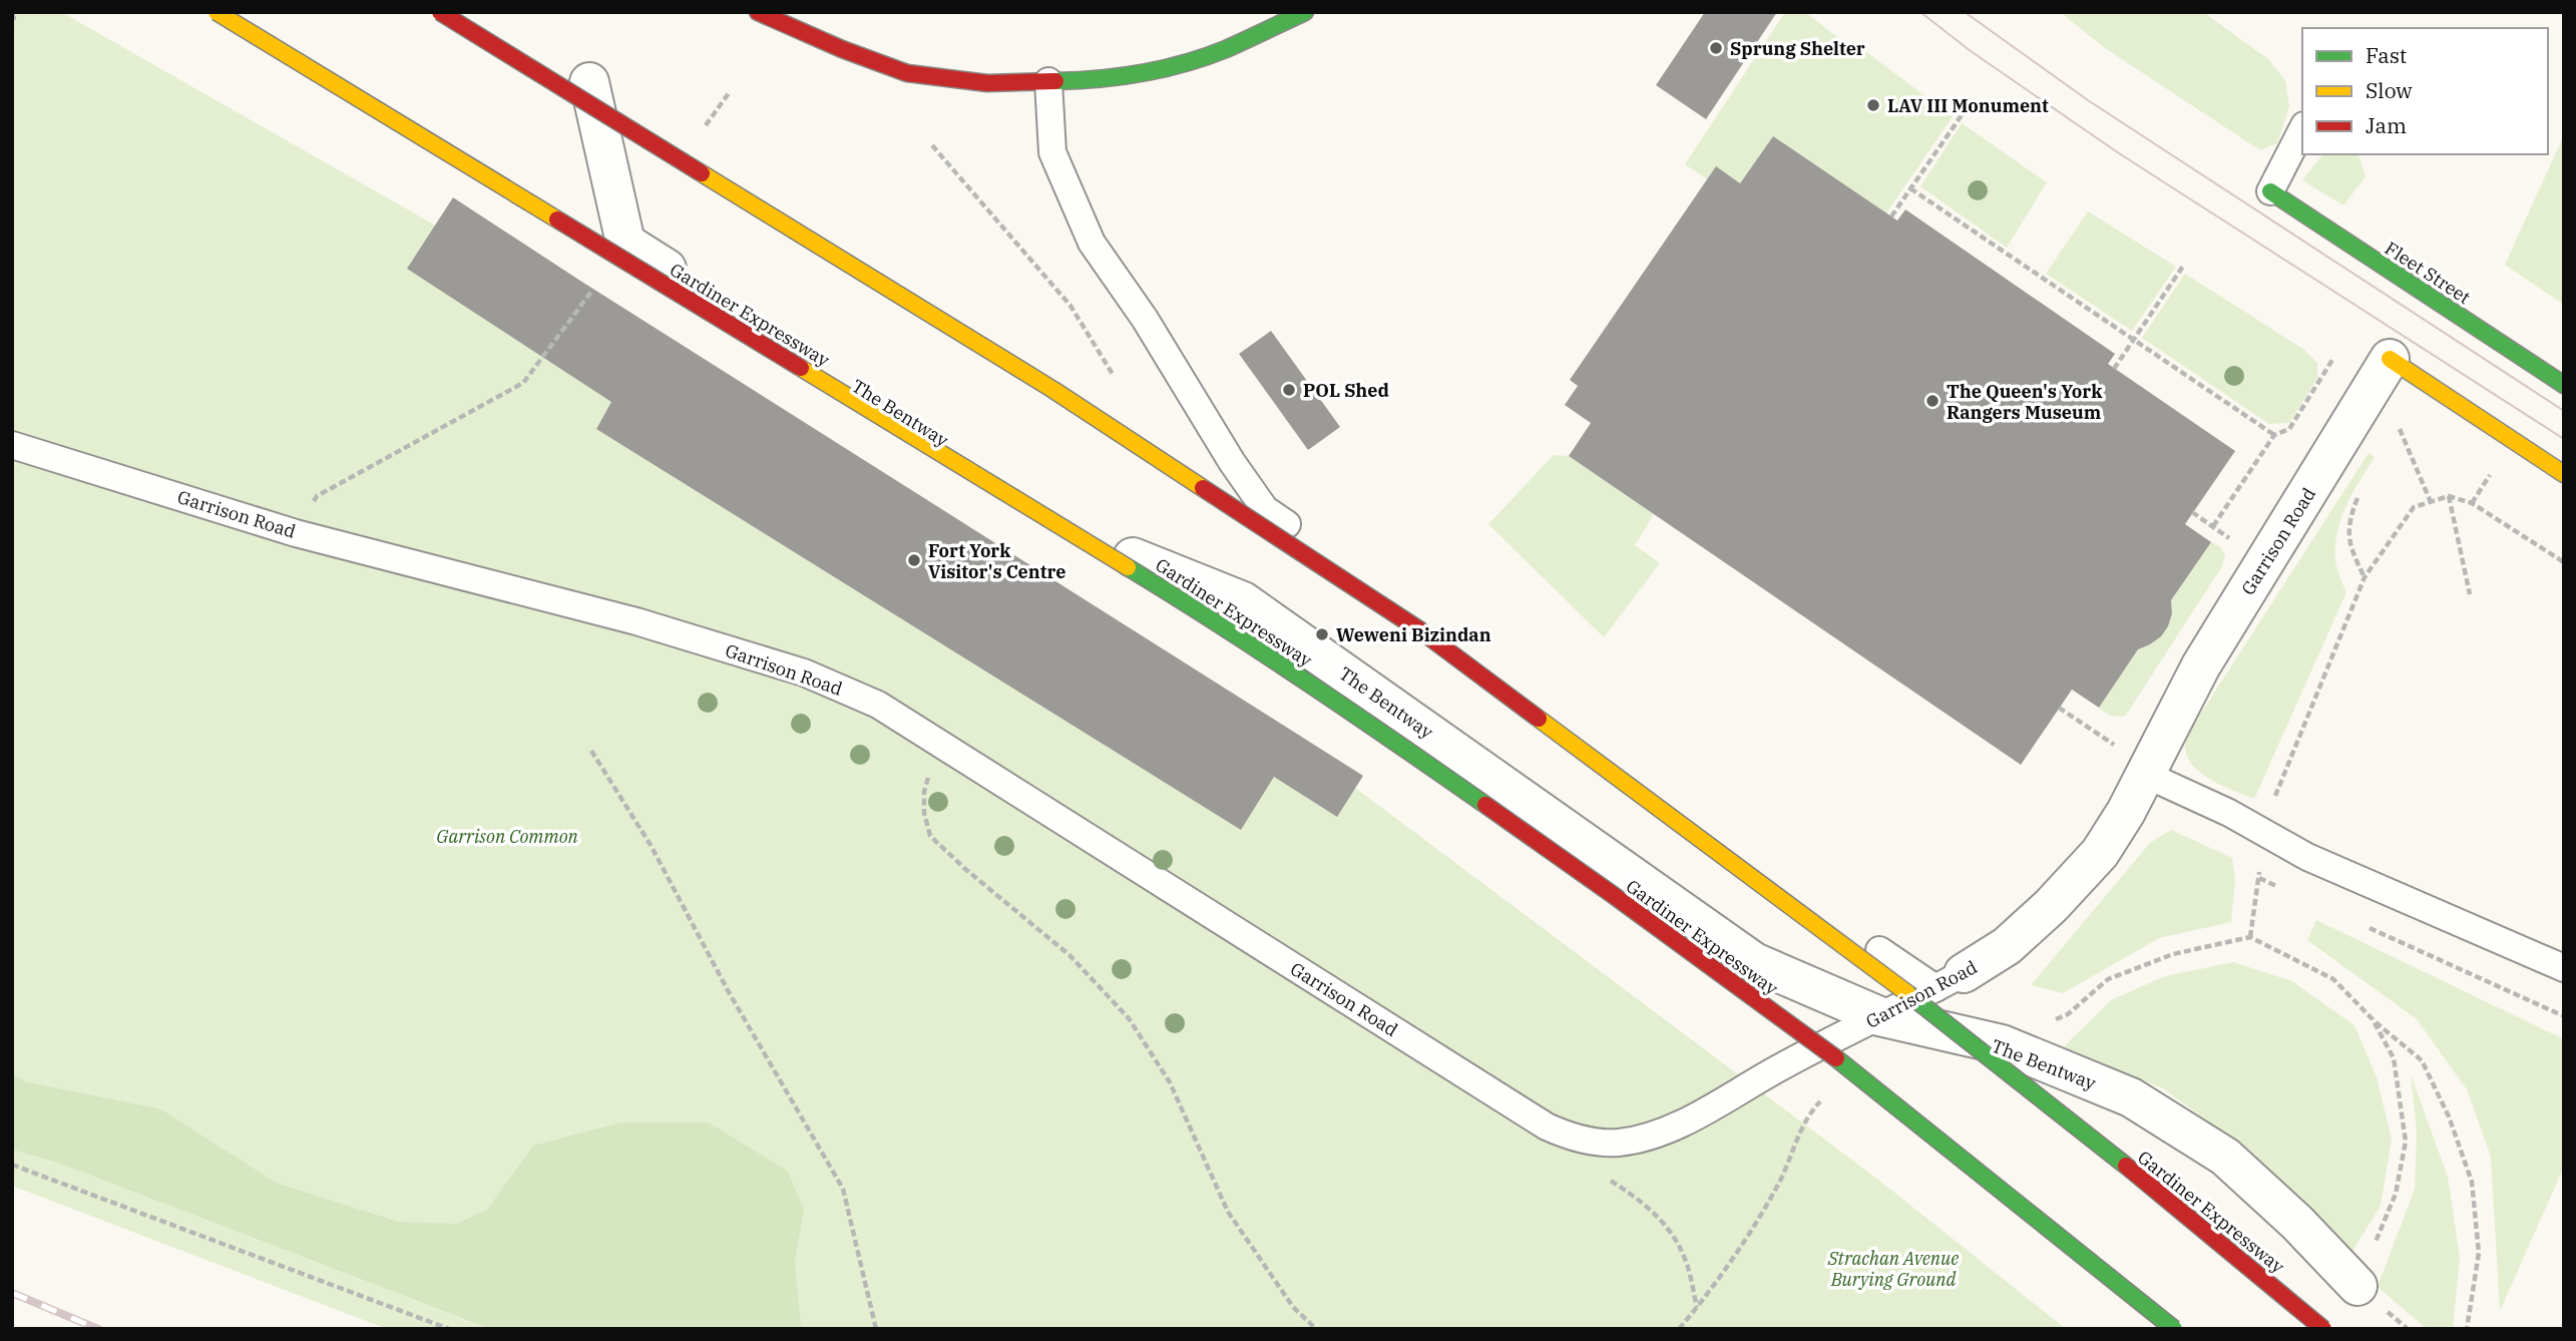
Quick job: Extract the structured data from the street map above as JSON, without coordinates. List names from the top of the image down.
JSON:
{
  "streets": {
    "main road": ["Fleet Street", "Gardiner Expressway"],
    "street": ["The Bentway", "Garrison Road"]
  },
  "crossings": [
    ["The Bentway", "Garrison Road"]
  ],
  "parks": ["Garrison Common", "Strachan Avenue Burying Ground"],
  "places": [
    "Sprung Shelter",
    "LAV III Monument",
    "POL Shed",
    "The Queen's York Rangers Museum",
    "Fort York Visitor's Centre",
    "Weweni Bizindan"
  ],
  "legend": ["Fast", "Slow", "Jam"]
}
